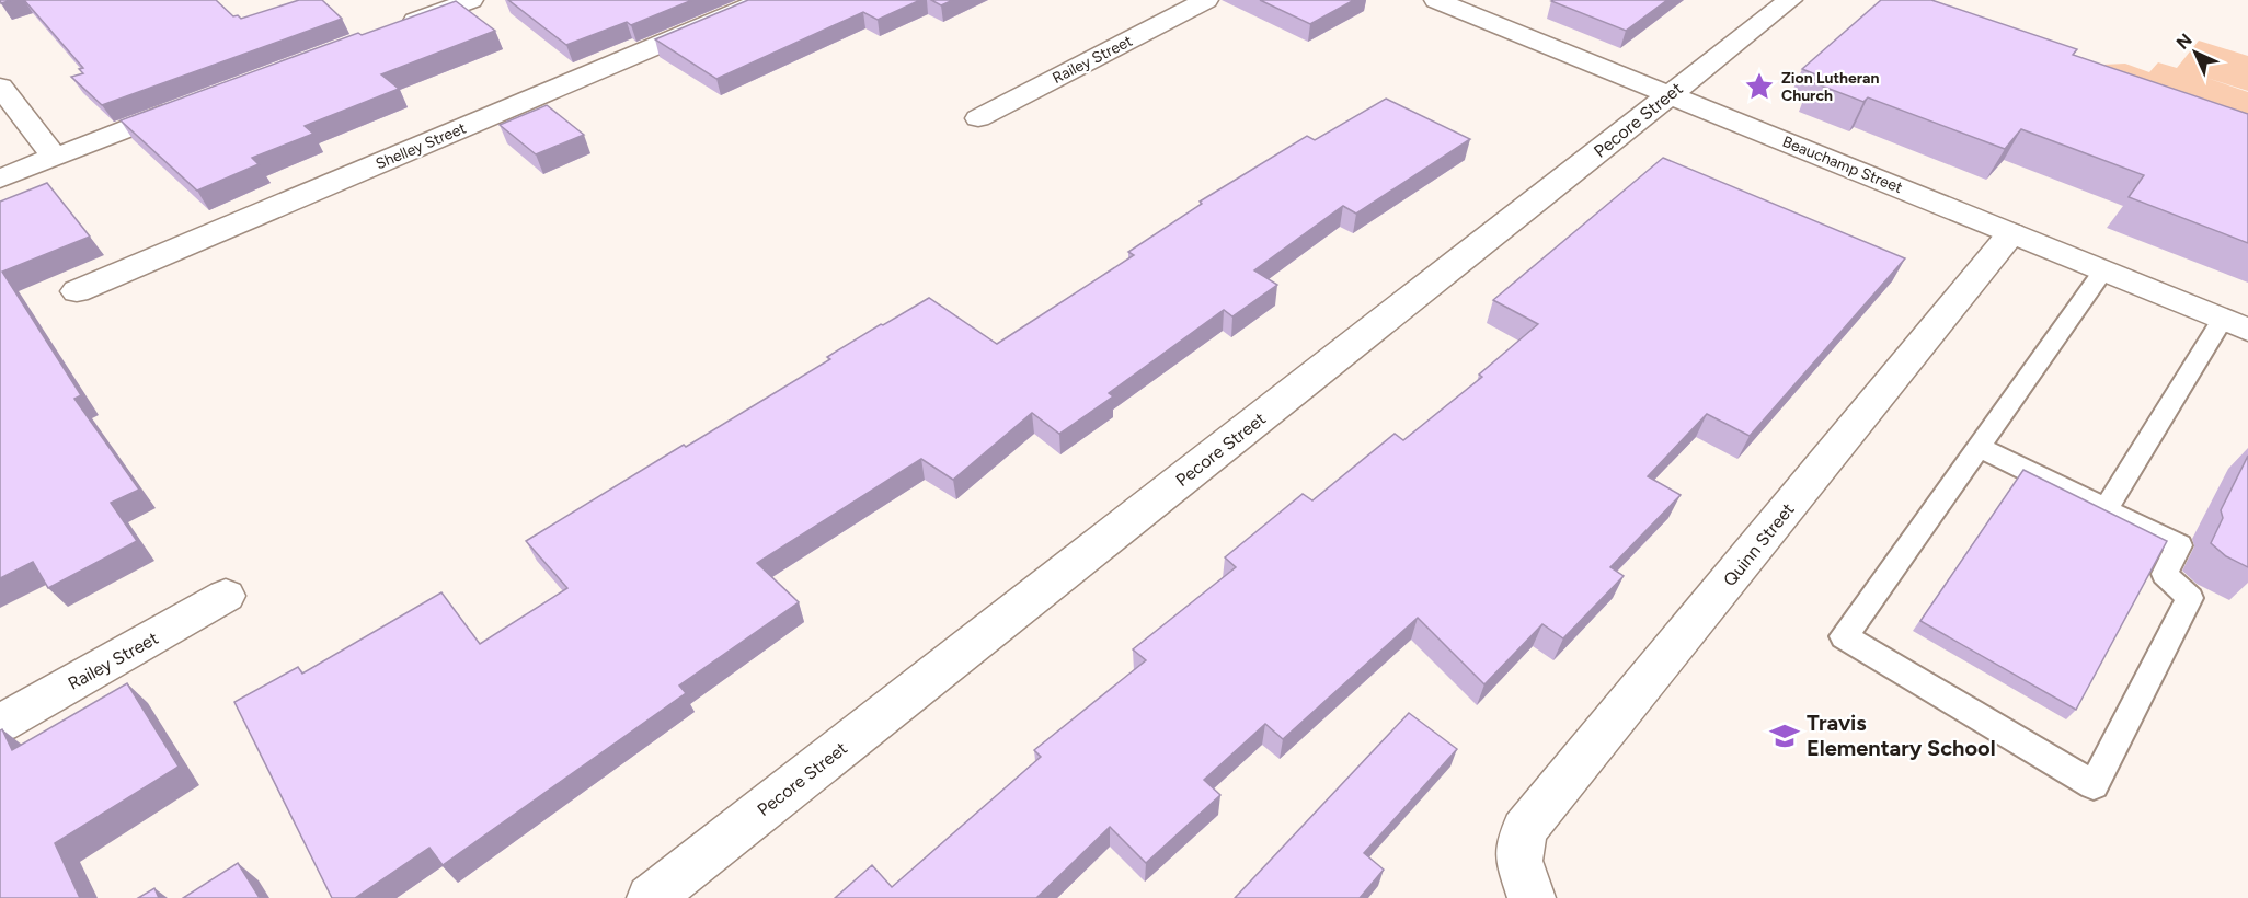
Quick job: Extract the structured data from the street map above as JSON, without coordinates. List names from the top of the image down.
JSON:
{
  "streets": {
    "street": [
      "Railey Street",
      "Pecore Street",
      "Shelley Street",
      "Beauchamp Street",
      "Quinn Street"
    ]
  },
  "crossings": [
    ["Pecore Street", "Beauchamp Street"],
    ["Beauchamp Street", "Quinn Street"]
  ],
  "places": {
    "place": ["Zion Lutheran Church"],
    "school or university": ["Travis Elementary School"]
  },
  "north": "top left"
}
